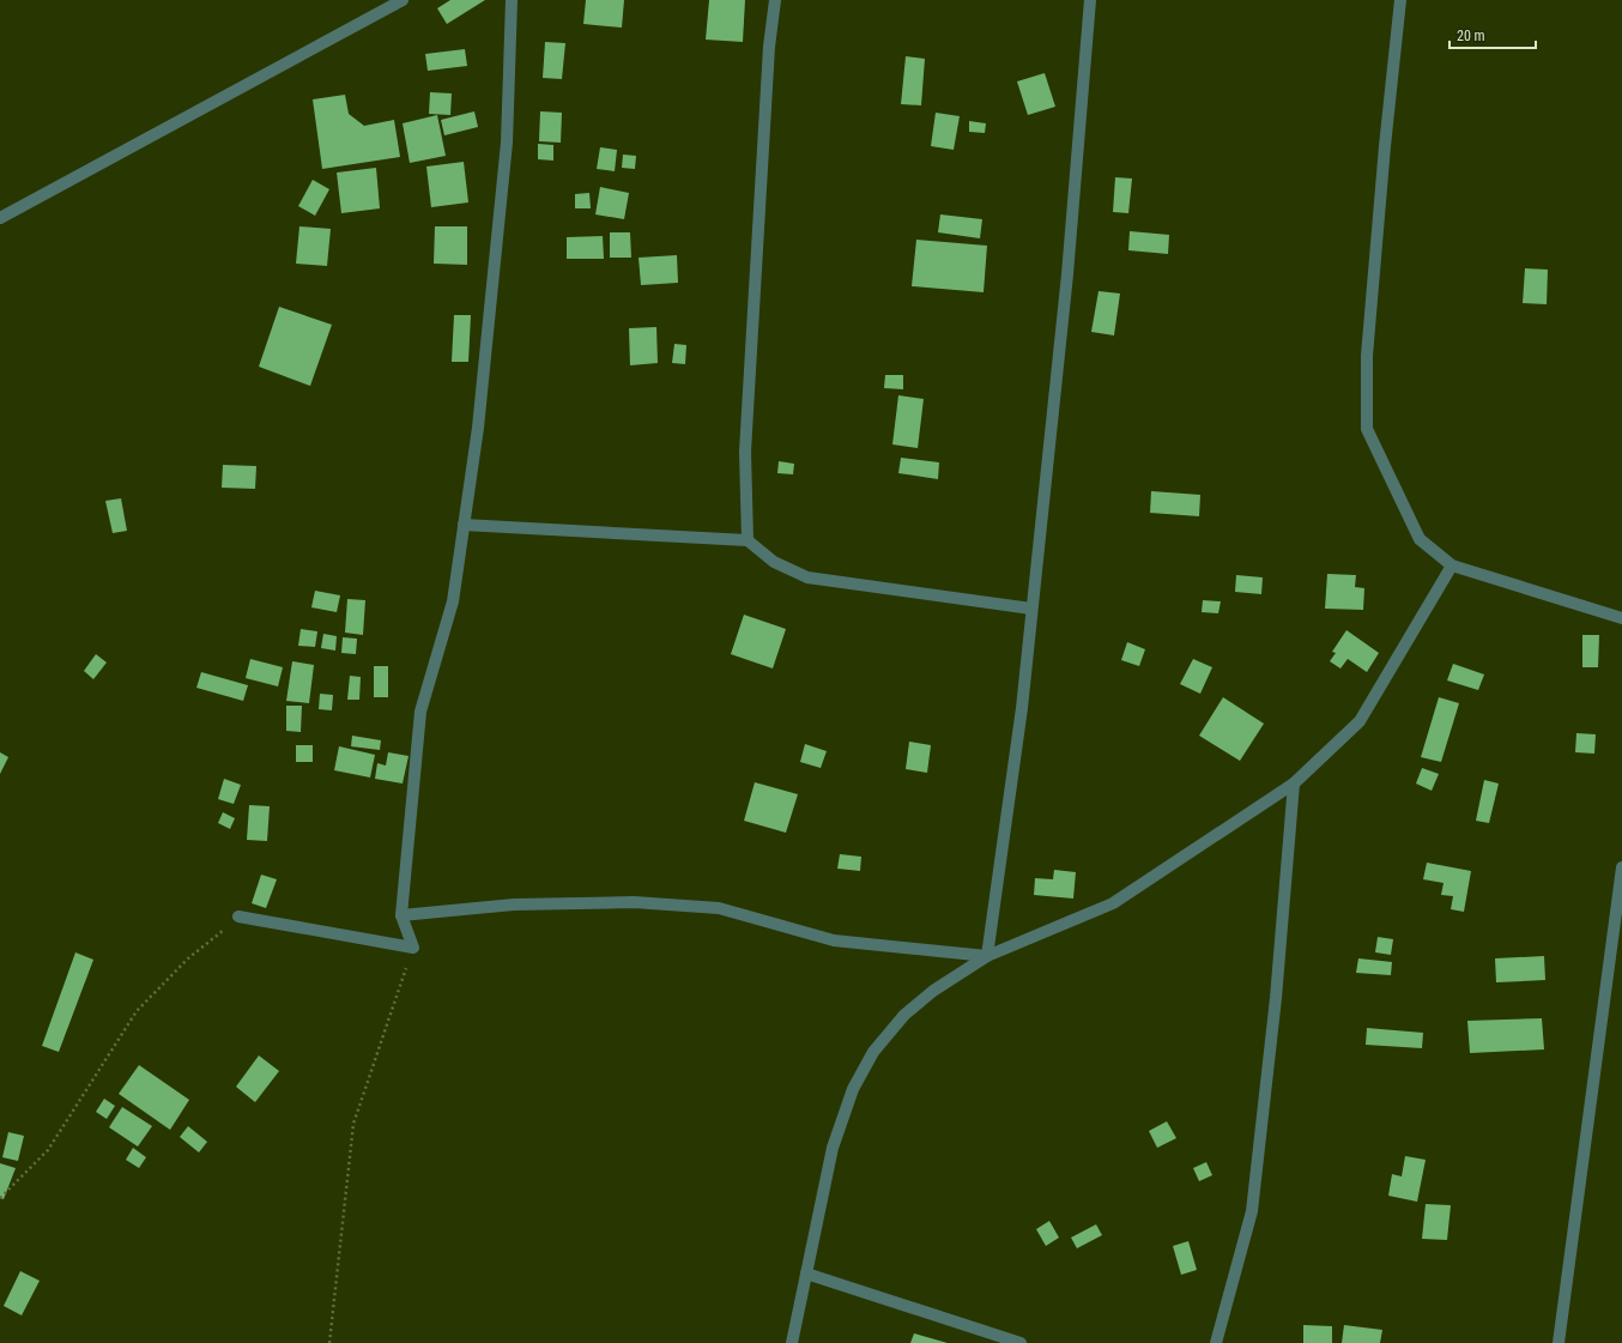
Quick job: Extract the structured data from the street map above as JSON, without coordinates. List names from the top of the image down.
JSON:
{
  "scale_bar": "20 m"
}
